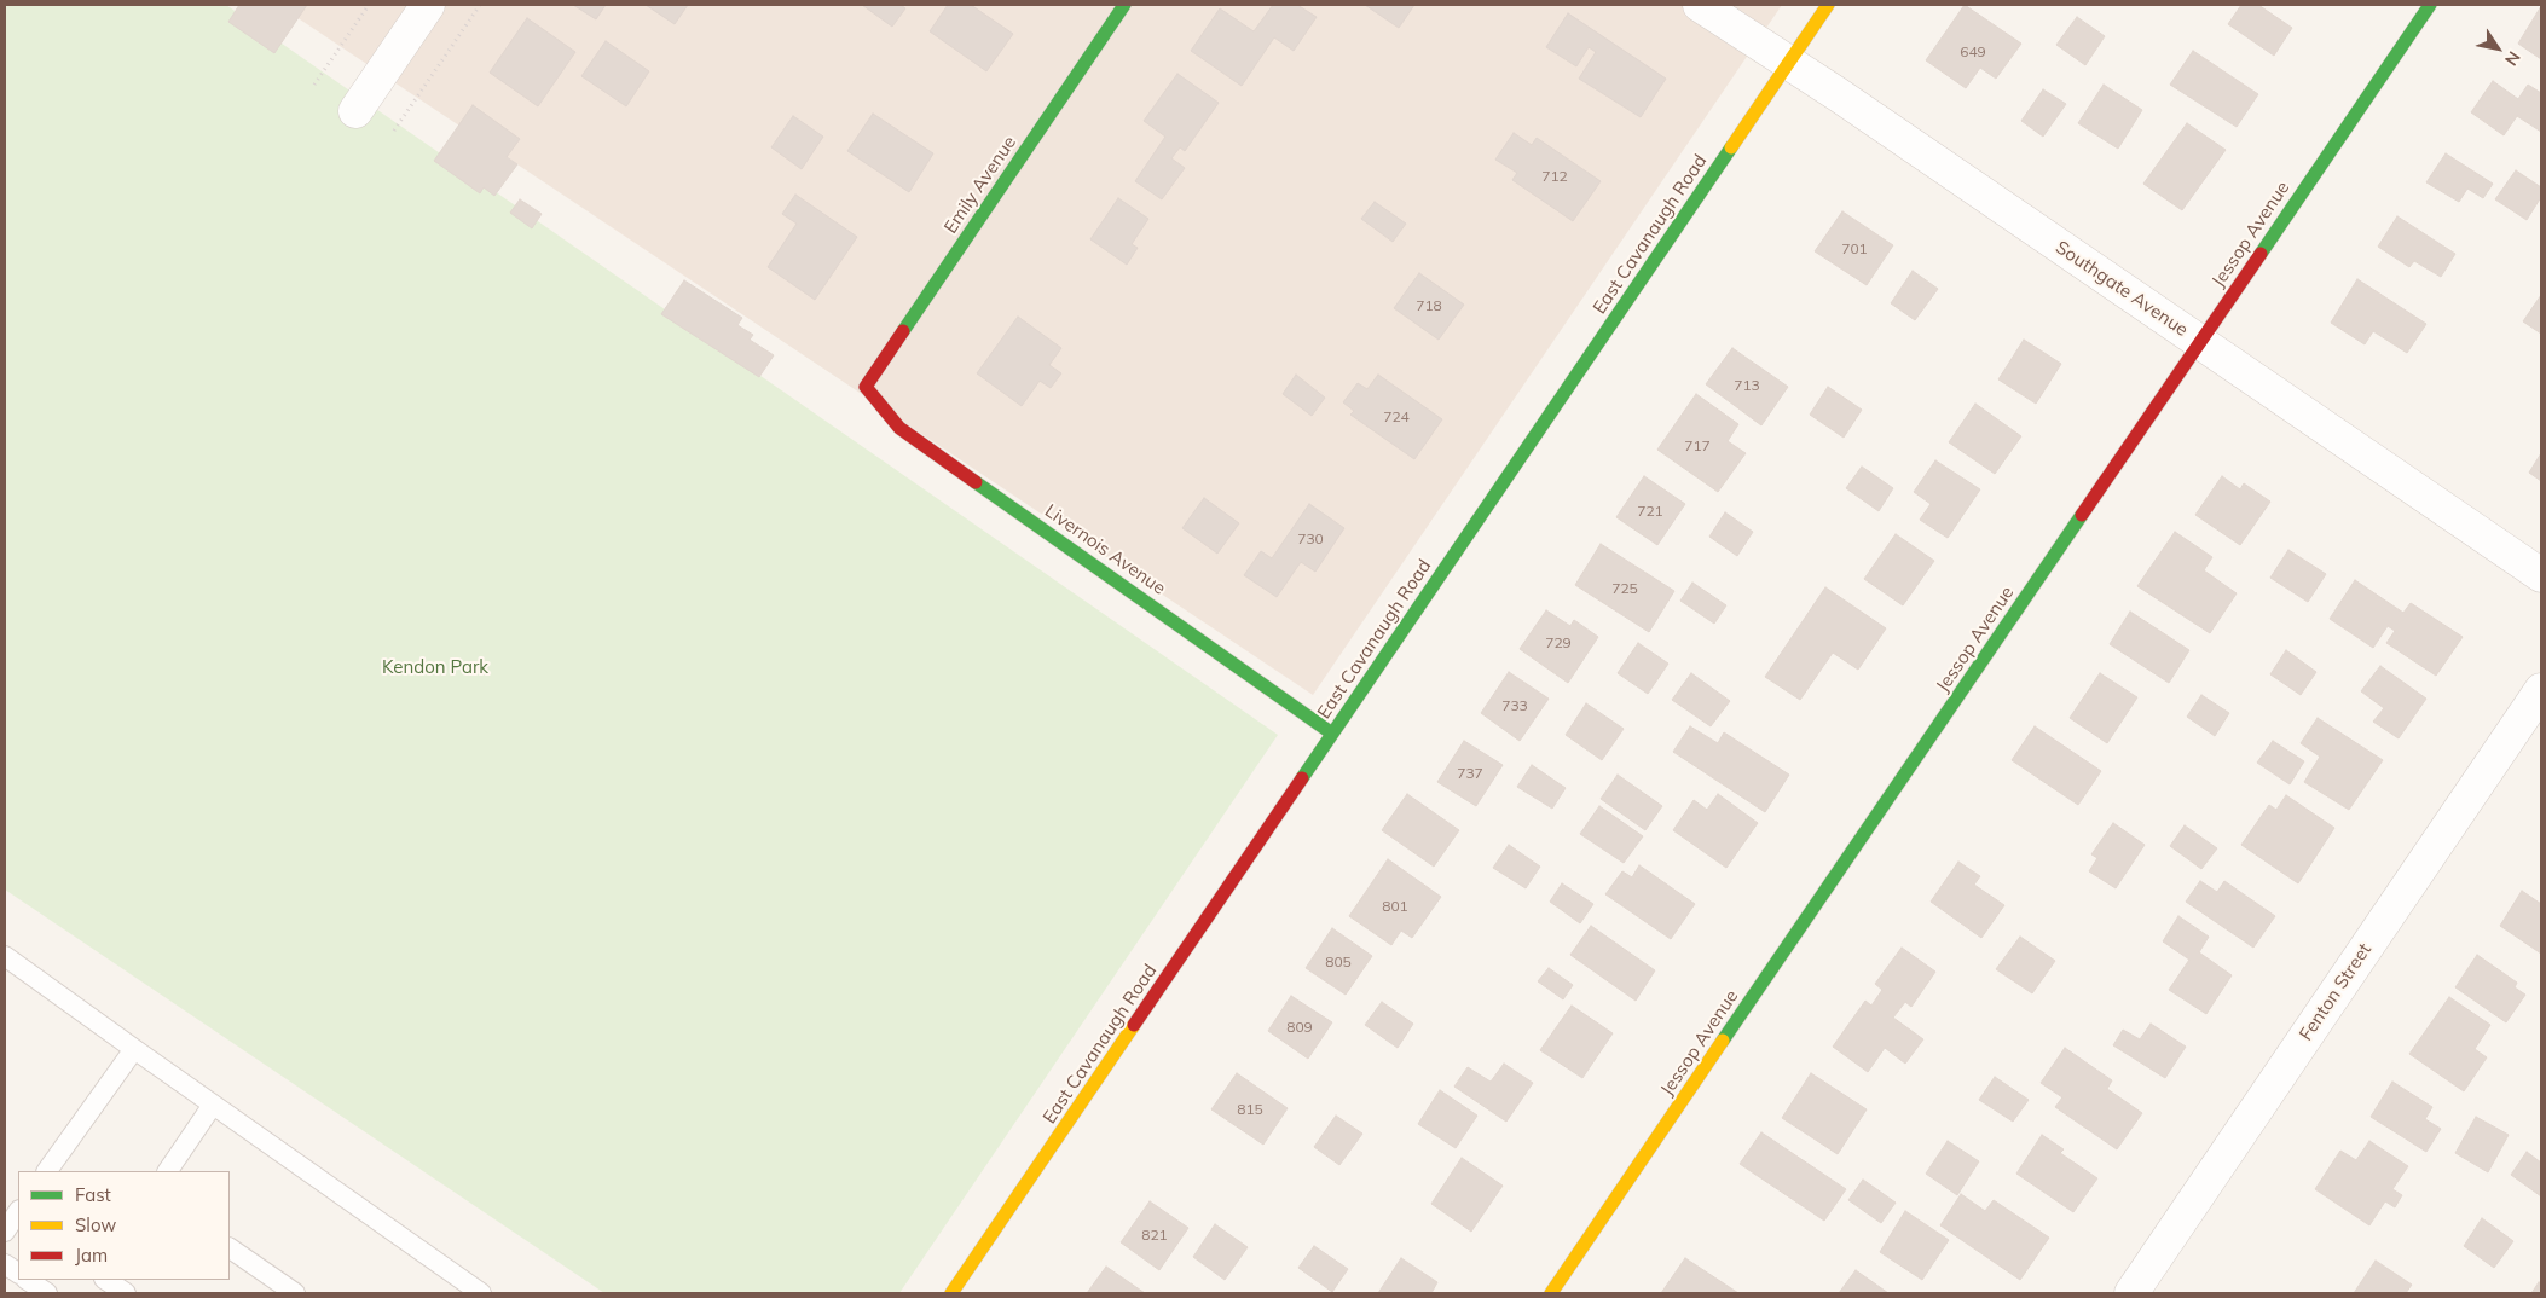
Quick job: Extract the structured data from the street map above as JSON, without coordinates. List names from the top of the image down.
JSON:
{
  "streets": {
    "street": [
      "Emily Avenue",
      "East Cavanaugh Road",
      "Jessop Avenue",
      "Southgate Avenue",
      "Livernois Avenue",
      "Fenton Street"
    ]
  },
  "crossings": [
    ["Emily Avenue", "Livernois Avenue"],
    ["East Cavanaugh Road", "Southgate Avenue"],
    ["East Cavanaugh Road", "Livernois Avenue"],
    ["Jessop Avenue", "Southgate Avenue"]
  ],
  "parks": ["Kendon Park"],
  "house_numbers": [
    "649",
    "712",
    "701",
    "718",
    "713",
    "724",
    "717",
    "721",
    "730",
    "725",
    "729",
    "733",
    "737",
    "801",
    "805",
    "809",
    "815",
    "821"
  ],
  "legend": ["Fast", "Slow", "Jam"],
  "north": "bottom right"
}
